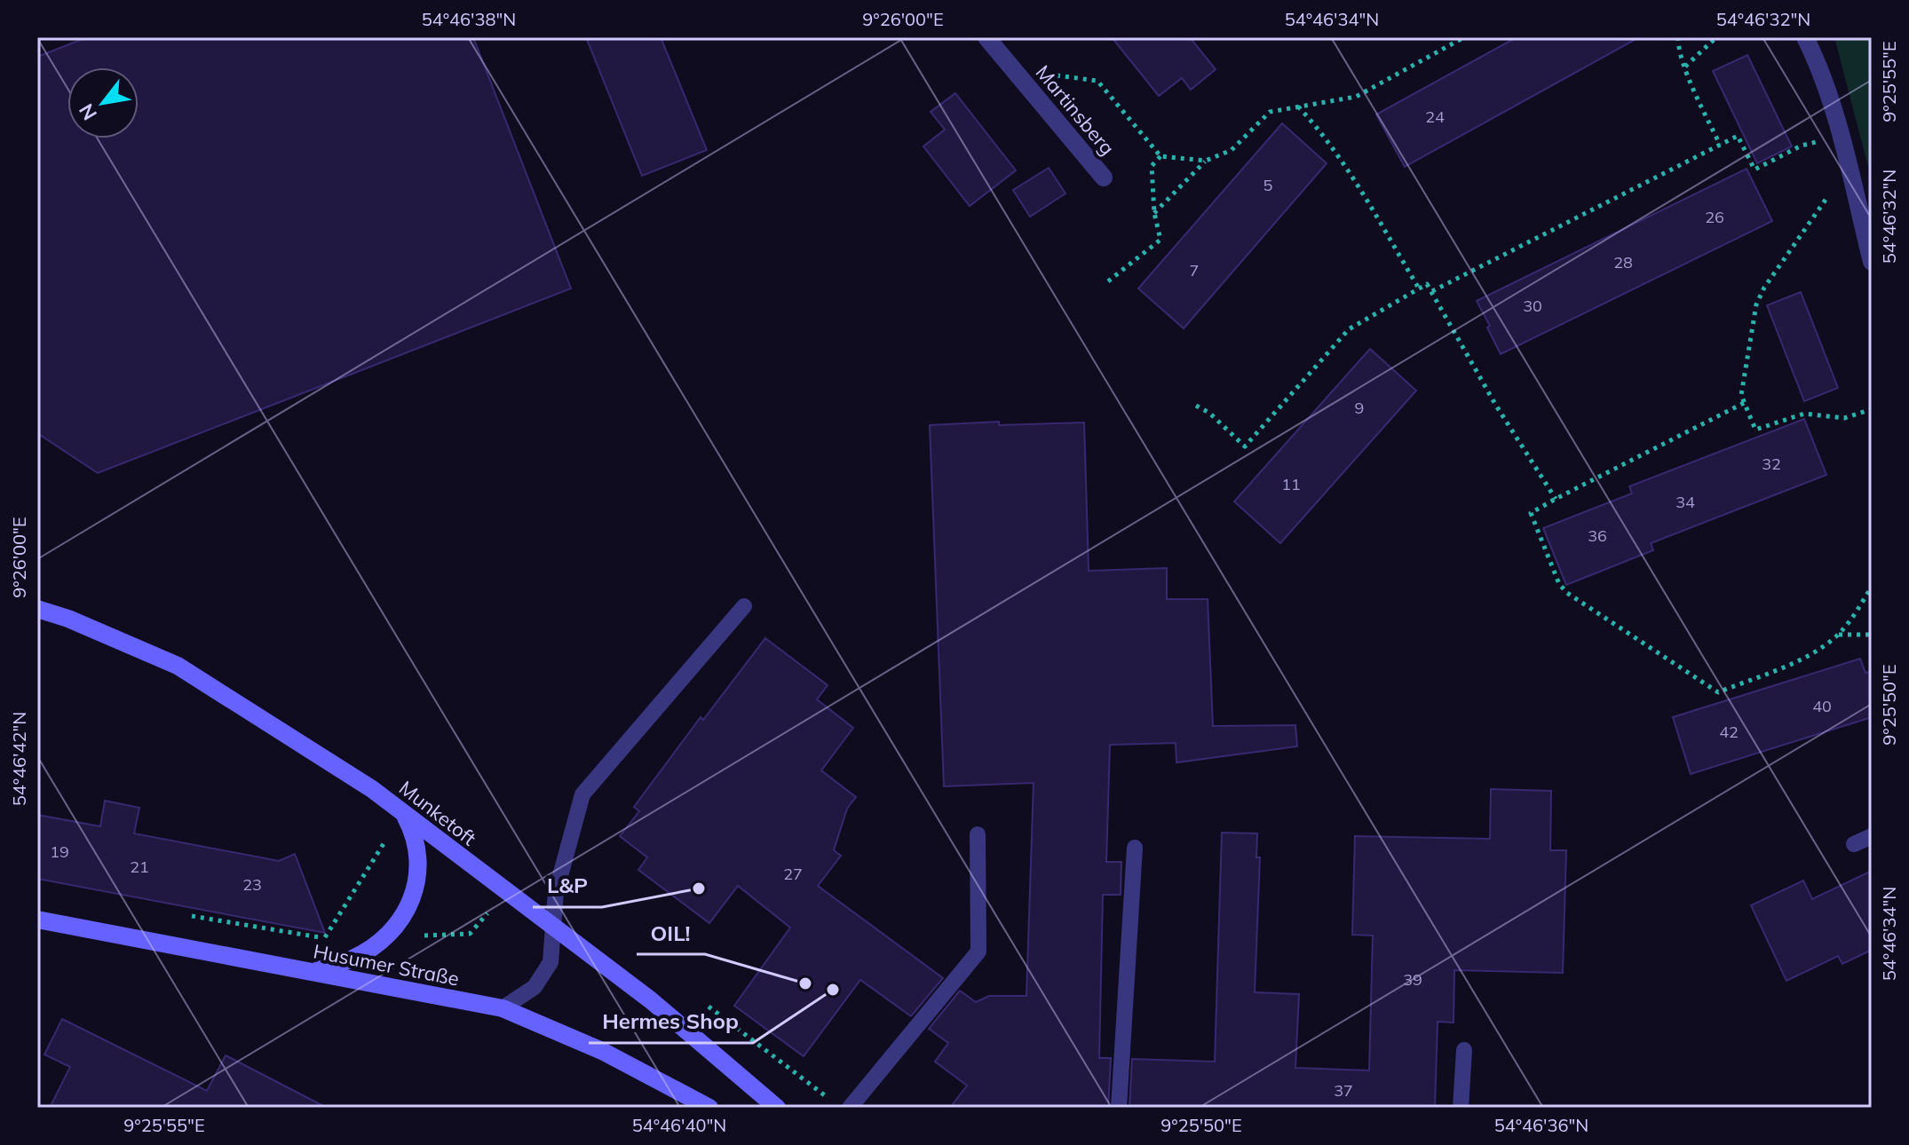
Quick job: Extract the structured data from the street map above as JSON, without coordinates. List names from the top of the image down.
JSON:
{
  "streets": {
    "main road": ["Munketoft", "Husumer Straße"],
    "street": ["Martinsberg"]
  },
  "places": ["L&P", "OIL!", "Hermes Shop"],
  "house_numbers": [
    "24",
    "5",
    "26",
    "28",
    "7",
    "30",
    "9",
    "32",
    "11",
    "34",
    "36",
    "40",
    "42",
    "19",
    "21",
    "27",
    "23",
    "39",
    "37"
  ],
  "north": "bottom left",
  "coordinates": [
    "54°46'38\"N",
    "9°26'00\"E",
    "54°46'34\"N",
    "54°46'32\"N",
    "9°25'55\"E",
    "9°25'50\"E",
    "54°46'42\"N",
    "54°46'40\"N",
    "54°46'36\"N"
  ]
}
